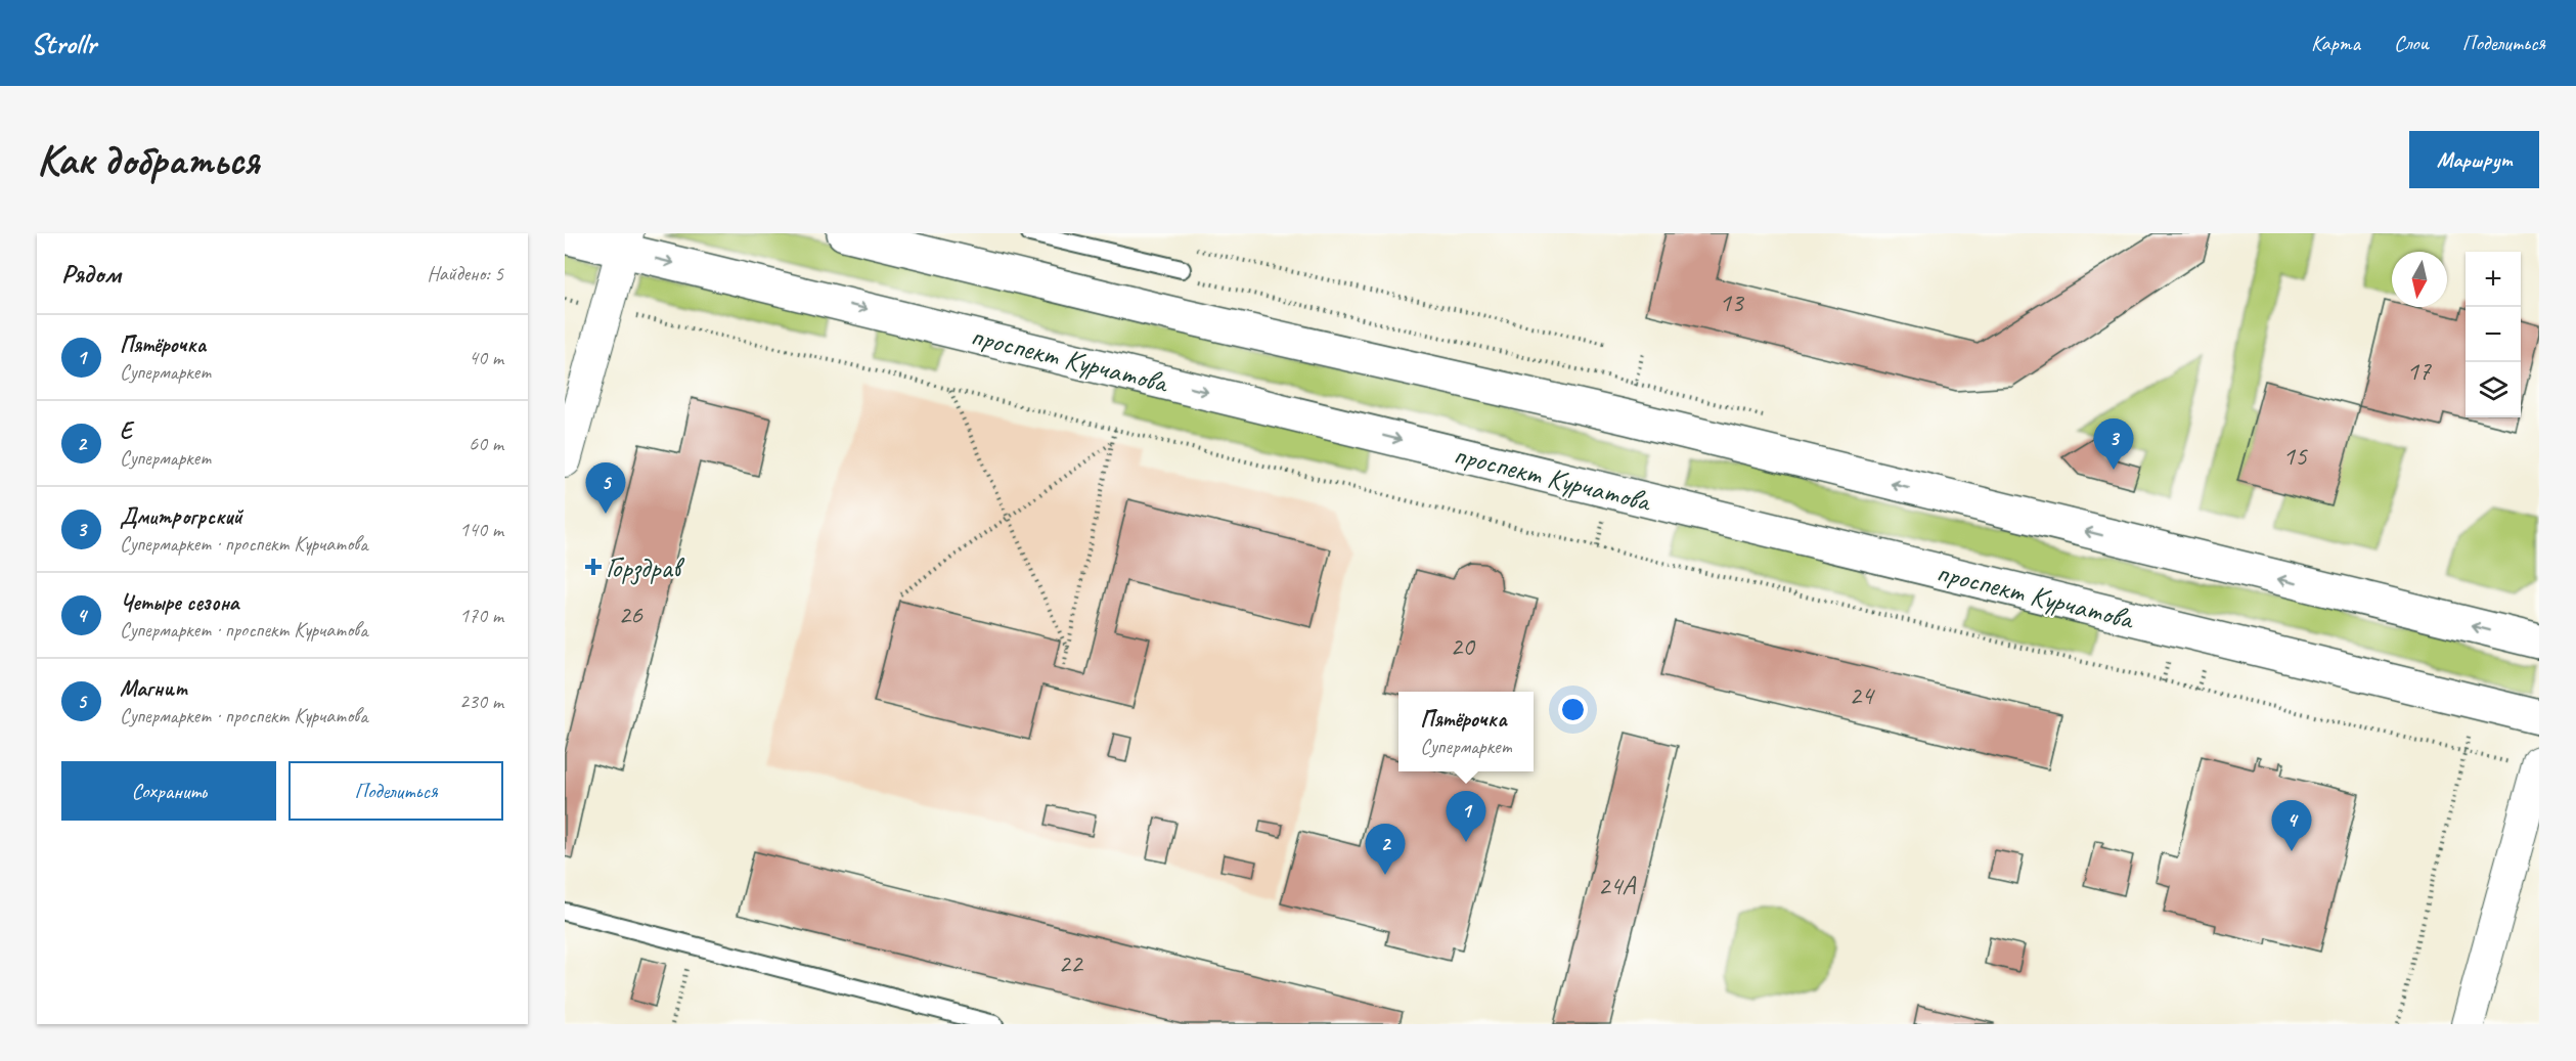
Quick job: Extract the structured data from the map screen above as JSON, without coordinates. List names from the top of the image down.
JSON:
{
  "streets": {
    "street": ["проспект Курчатова"]
  },
  "places": {
    "health": ["Горздрав"]
  },
  "house_numbers": [
    "13",
    "17",
    "15",
    "26",
    "20",
    "24",
    "24А",
    "22"
  ],
  "north": "bottom",
  "page": {
    "header": "Strollr",
    "nav": ["Карта", "Слои", "Поделиться"],
    "buttons": [
      "Маршрут",
      ["Сохранить", "Поделиться"]
    ],
    "title": "Как добраться",
    "heading": ["Рядом", "Найдено: 5"],
    "map_buttons": ["+", "−"],
    "list": [
      {
        "mark": "1",
        "name": "Пятёрочка",
        "note": "Супермаркет",
        "value": "40 m"
      },
      {
        "mark": "2",
        "name": "Е",
        "note": "Супермаркет",
        "value": "60 m"
      },
      {
        "mark": "3",
        "name": "Дмитрогрский",
        "note": "Супермаркет · проспект Курчатова",
        "value": "140 m"
      },
      {
        "mark": "4",
        "name": "Четыре сезона",
        "note": "Супермаркет · проспект Курчатова",
        "value": "170 m"
      },
      {
        "mark": "5",
        "name": "Магнит",
        "note": "Супермаркет · проспект Курчатова",
        "value": "230 m"
      }
    ],
    "pins": [
      "3",
      "5",
      "1",
      "4",
      "2"
    ],
    "popup": ["Пятёрочка", "Супермаркет"]
  }
}
